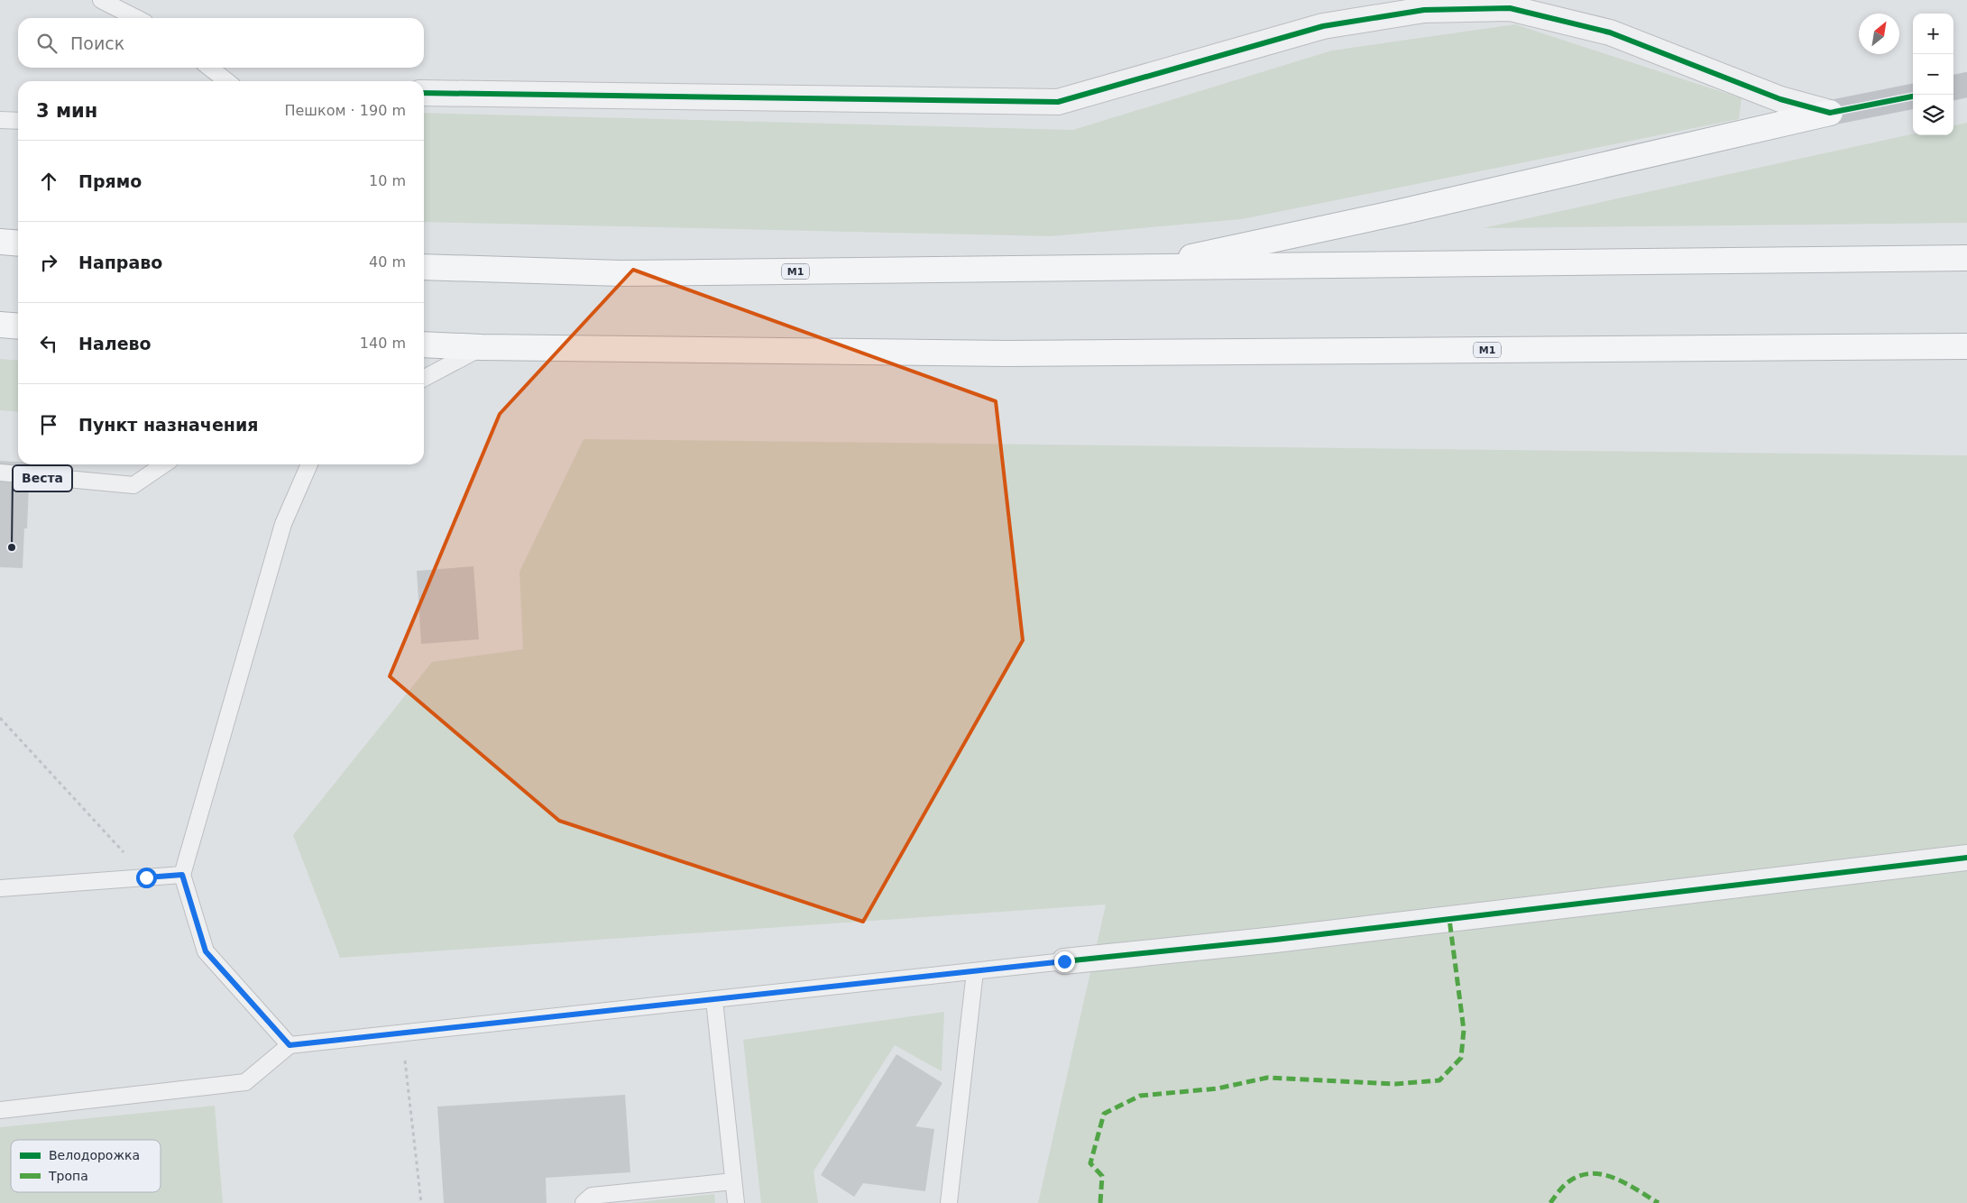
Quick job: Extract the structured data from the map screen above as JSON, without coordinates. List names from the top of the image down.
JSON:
{
  "streets": {
    "highway": ["М1"]
  },
  "places": ["Веста"],
  "legend": ["Велодорожка", "Тропа"],
  "north": "top right",
  "page": {
    "map_buttons": ["+", "−"],
    "search": "Поиск",
    "heading": ["3 мин", "Пешком · 190 m"],
    "list": [
      ["Прямо", "10 m"],
      ["Направо", "40 m"],
      ["Налево", "140 m"],
      "Пункт назначения"
    ]
  }
}
